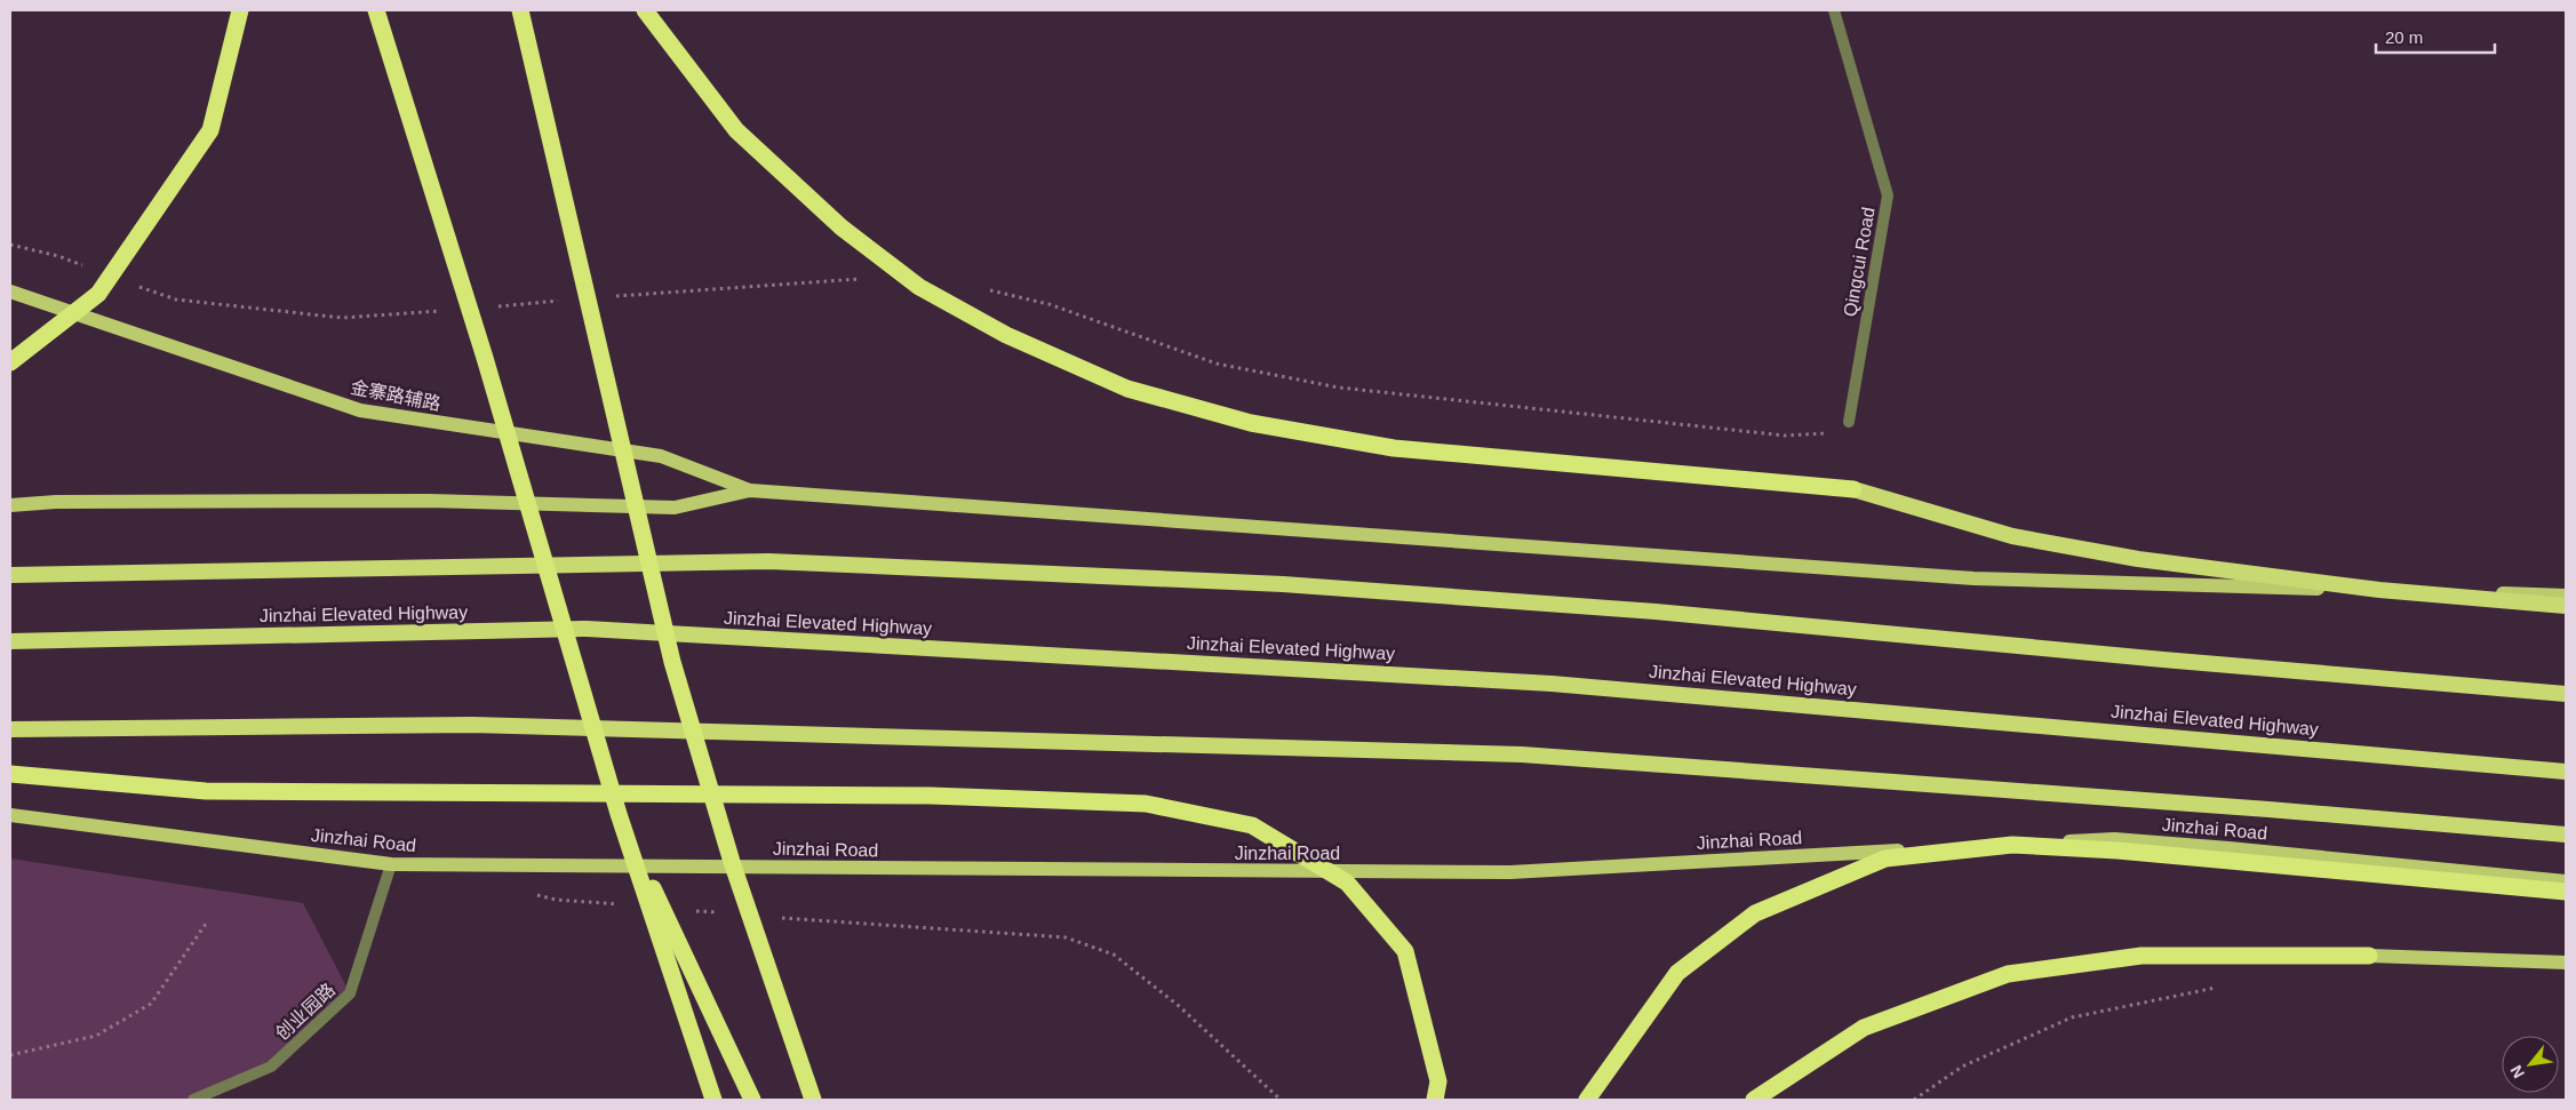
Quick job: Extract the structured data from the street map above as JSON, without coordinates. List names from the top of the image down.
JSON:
{
  "streets": {
    "highway": ["Jinzhai Elevated Highway"],
    "main road": ["金寨路辅路", "Jinzhai Road"],
    "street": ["Qingcui Road", "创业园路"]
  },
  "crossings": [
    ["Jinzhai Road", "创业园路"]
  ],
  "scale_bar": "20 m",
  "north": "bottom left"
}
